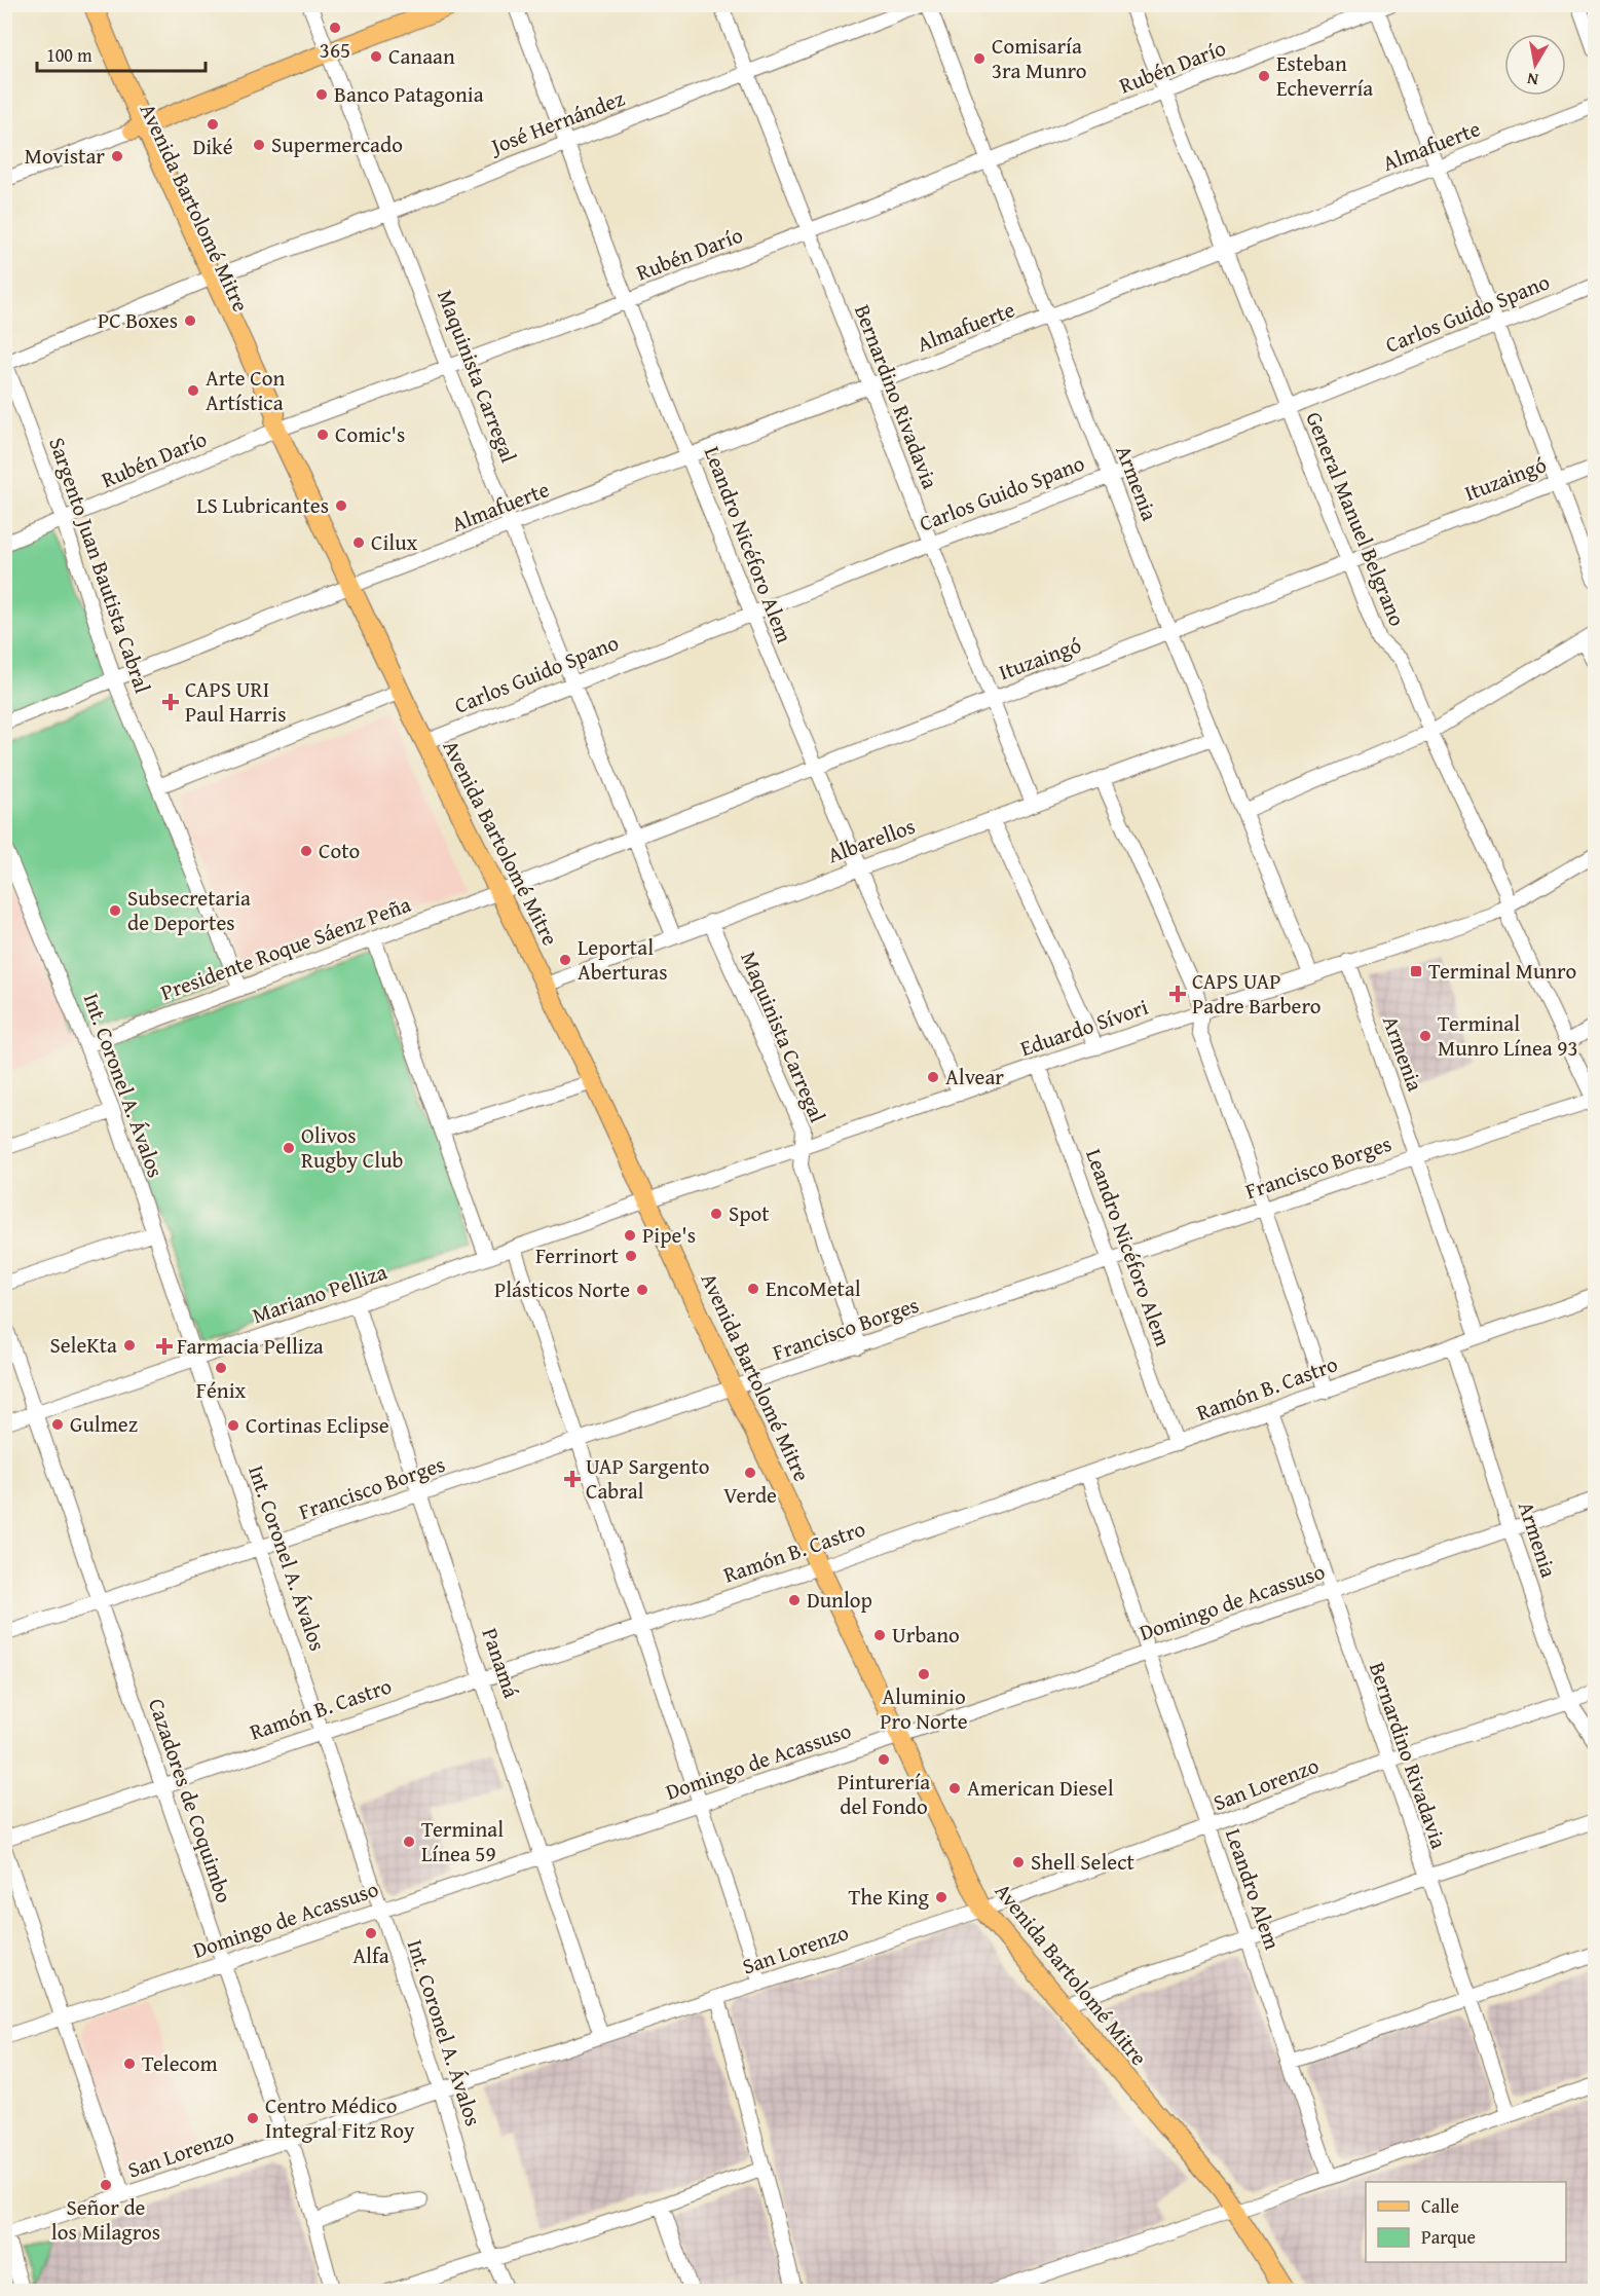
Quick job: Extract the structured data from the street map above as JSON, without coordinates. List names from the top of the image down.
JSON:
{
  "streets": {
    "main road": ["Avenida Bartolomé Mitre"],
    "street": [
      "Rubén Darío",
      "José Hernández",
      "Almafuerte",
      "Carlos Guido Spano",
      "Maquinista Carregal",
      "Bernardino Rivadavia",
      "Ituzaingó",
      "Armenia",
      "General Manuel Belgrano",
      "Leandro Nicéforo Alem",
      "Sargento Juan Bautista Cabral",
      "Albarellos",
      "Presidente Roque Sáenz Peña",
      "Eduardo Sívori",
      "Int. Coronel A. Ávalos",
      "Francisco Borges",
      "Mariano Pelliza",
      "Ramón B. Castro",
      "Domingo de Acassuso",
      "Panamá",
      "San Lorenzo",
      "Cazadores de Coquimbo",
      "Leandro Alem"
    ]
  },
  "crossings": [
    ["Rubén Darío", "Avenida Bartolomé Mitre"],
    ["Rubén Darío", "Maquinista Carregal"],
    ["Rubén Darío", "Bernardino Rivadavia"],
    ["Rubén Darío", "Armenia"],
    ["Rubén Darío", "General Manuel Belgrano"],
    ["Rubén Darío", "Leandro Nicéforo Alem"],
    ["Rubén Darío", "Sargento Juan Bautista Cabral"],
    ["José Hernández", "Avenida Bartolomé Mitre"],
    ["José Hernández", "Maquinista Carregal"],
    ["José Hernández", "Bernardino Rivadavia"],
    ["José Hernández", "Armenia"],
    ["José Hernández", "Leandro Nicéforo Alem"],
    ["José Hernández", "Sargento Juan Bautista Cabral"],
    ["Almafuerte", "Avenida Bartolomé Mitre"],
    ["Almafuerte", "Maquinista Carregal"],
    ["Almafuerte", "Bernardino Rivadavia"],
    ["Almafuerte", "Armenia"],
    ["Almafuerte", "General Manuel Belgrano"],
    ["Almafuerte", "Leandro Nicéforo Alem"],
    ["Almafuerte", "Sargento Juan Bautista Cabral"],
    ["Avenida Bartolomé Mitre", "Carlos Guido Spano"],
    ["Avenida Bartolomé Mitre", "Ituzaingó"],
    ["Avenida Bartolomé Mitre", "Albarellos"],
    ["Avenida Bartolomé Mitre", "Presidente Roque Sáenz Peña"],
    ["Avenida Bartolomé Mitre", "Eduardo Sívori"],
    ["Avenida Bartolomé Mitre", "Francisco Borges"],
    ["Avenida Bartolomé Mitre", "Mariano Pelliza"],
    ["Avenida Bartolomé Mitre", "Ramón B. Castro"],
    ["Avenida Bartolomé Mitre", "Domingo de Acassuso"],
    ["Avenida Bartolomé Mitre", "San Lorenzo"],
    ["Carlos Guido Spano", "Maquinista Carregal"],
    ["Carlos Guido Spano", "Bernardino Rivadavia"],
    ["Carlos Guido Spano", "Armenia"],
    ["Carlos Guido Spano", "General Manuel Belgrano"],
    ["Carlos Guido Spano", "Leandro Nicéforo Alem"],
    ["Maquinista Carregal", "Ituzaingó"],
    ["Maquinista Carregal", "Albarellos"],
    ["Maquinista Carregal", "Eduardo Sívori"],
    ["Maquinista Carregal", "Francisco Borges"],
    ["Bernardino Rivadavia", "Ituzaingó"],
    ["Bernardino Rivadavia", "Albarellos"],
    ["Bernardino Rivadavia", "Ramón B. Castro"],
    ["Bernardino Rivadavia", "Domingo de Acassuso"],
    ["Bernardino Rivadavia", "San Lorenzo"],
    ["Ituzaingó", "Armenia"],
    ["Ituzaingó", "General Manuel Belgrano"],
    ["Ituzaingó", "Leandro Nicéforo Alem"],
    ["Ituzaingó", "Presidente Roque Sáenz Peña"],
    ["Armenia", "Albarellos"],
    ["Armenia", "Eduardo Sívori"],
    ["Armenia", "Francisco Borges"],
    ["Armenia", "Ramón B. Castro"],
    ["Armenia", "Domingo de Acassuso"],
    ["Armenia", "San Lorenzo"],
    ["General Manuel Belgrano", "Eduardo Sívori"],
    ["General Manuel Belgrano", "Francisco Borges"],
    ["Leandro Nicéforo Alem", "Albarellos"],
    ["Leandro Nicéforo Alem", "Eduardo Sívori"],
    ["Leandro Nicéforo Alem", "Francisco Borges"],
    ["Leandro Nicéforo Alem", "Ramón B. Castro"],
    ["Sargento Juan Bautista Cabral", "Presidente Roque Sáenz Peña"],
    ["Presidente Roque Sáenz Peña", "Int. Coronel A. Ávalos"],
    ["Eduardo Sívori", "Mariano Pelliza"],
    ["Int. Coronel A. Ávalos", "Francisco Borges"],
    ["Int. Coronel A. Ávalos", "Mariano Pelliza"],
    ["Int. Coronel A. Ávalos", "Ramón B. Castro"],
    ["Int. Coronel A. Ávalos", "Domingo de Acassuso"],
    ["Int. Coronel A. Ávalos", "San Lorenzo"],
    ["Francisco Borges", "Panamá"],
    ["Francisco Borges", "Cazadores de Coquimbo"],
    ["Mariano Pelliza", "Panamá"],
    ["Mariano Pelliza", "Cazadores de Coquimbo"],
    ["Ramón B. Castro", "Panamá"],
    ["Ramón B. Castro", "Cazadores de Coquimbo"],
    ["Ramón B. Castro", "Leandro Alem"],
    ["Domingo de Acassuso", "Panamá"],
    ["Domingo de Acassuso", "Cazadores de Coquimbo"],
    ["Domingo de Acassuso", "Leandro Alem"],
    ["Panamá", "San Lorenzo"],
    ["San Lorenzo", "Cazadores de Coquimbo"],
    ["San Lorenzo", "Leandro Alem"]
  ],
  "places": {
    "other": [
      "365",
      "Canaan",
      "Comisaría 3ra Munro",
      "Esteban Echeverría",
      "Banco Patagonia",
      "Diké",
      "Supermercado",
      "Movistar",
      "PC Boxes",
      "Arte Con Artística",
      "Comic's",
      "LS Lubricantes",
      "Cilux",
      "Coto",
      "Subsecretaria de Deportes",
      "Leportal Aberturas",
      "Terminal Munro Línea 93",
      "Alvear",
      "Olivos Rugby Club",
      "Spot",
      "Pipe's",
      "Ferrinort",
      "EncoMetal",
      "Plásticos Norte",
      "SeleKta",
      "Fénix",
      "Gulmez",
      "Cortinas Eclipse",
      "Verde",
      "Dunlop",
      "Urbano",
      "Aluminio Pro Norte",
      "Pinturería del Fondo",
      "American Diesel",
      "Terminal Línea 59",
      "Shell Select",
      "The King",
      "Alfa",
      "Telecom",
      "Centro Médico Integral Fitz Roy",
      "Señor de los Milagros"
    ],
    "health": [
      "CAPS URI Paul Harris",
      "CAPS UAP Padre Barbero",
      "Farmacia Pelliza",
      "UAP Sargento Cabral"
    ],
    "transit": ["Terminal Munro"]
  },
  "legend": ["Calle", "Parque"],
  "scale_bar": "100 m",
  "north": "bottom"
}
